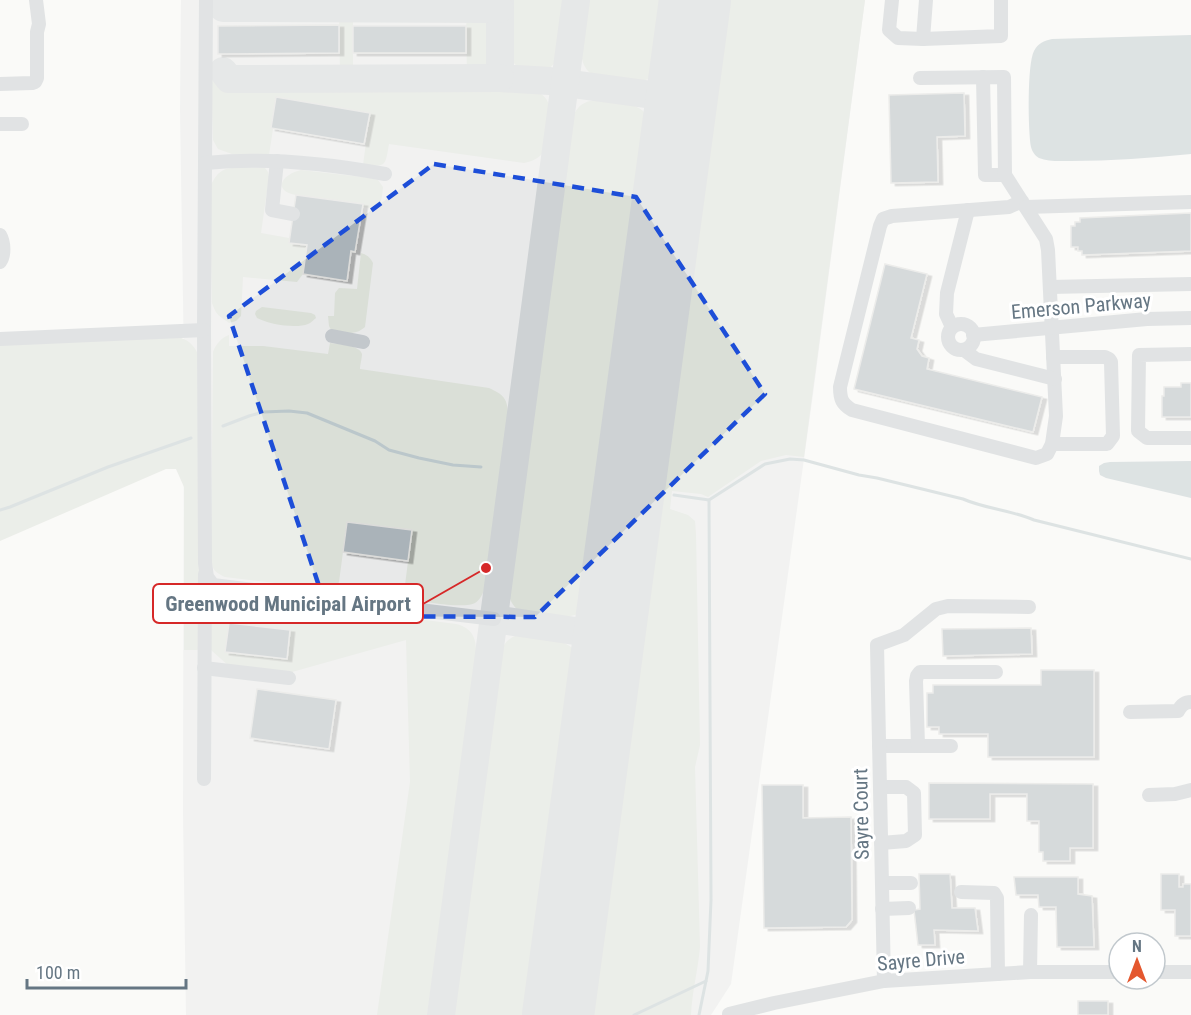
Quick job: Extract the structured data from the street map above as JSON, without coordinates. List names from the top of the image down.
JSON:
{
  "streets": {
    "street": ["Emerson Parkway", "Sayre Court", "Sayre Drive"]
  },
  "crossings": [
    ["Sayre Court", "Sayre Drive"]
  ],
  "places": ["Greenwood Municipal Airport"],
  "scale_bar": "100 m",
  "north": "top"
}
